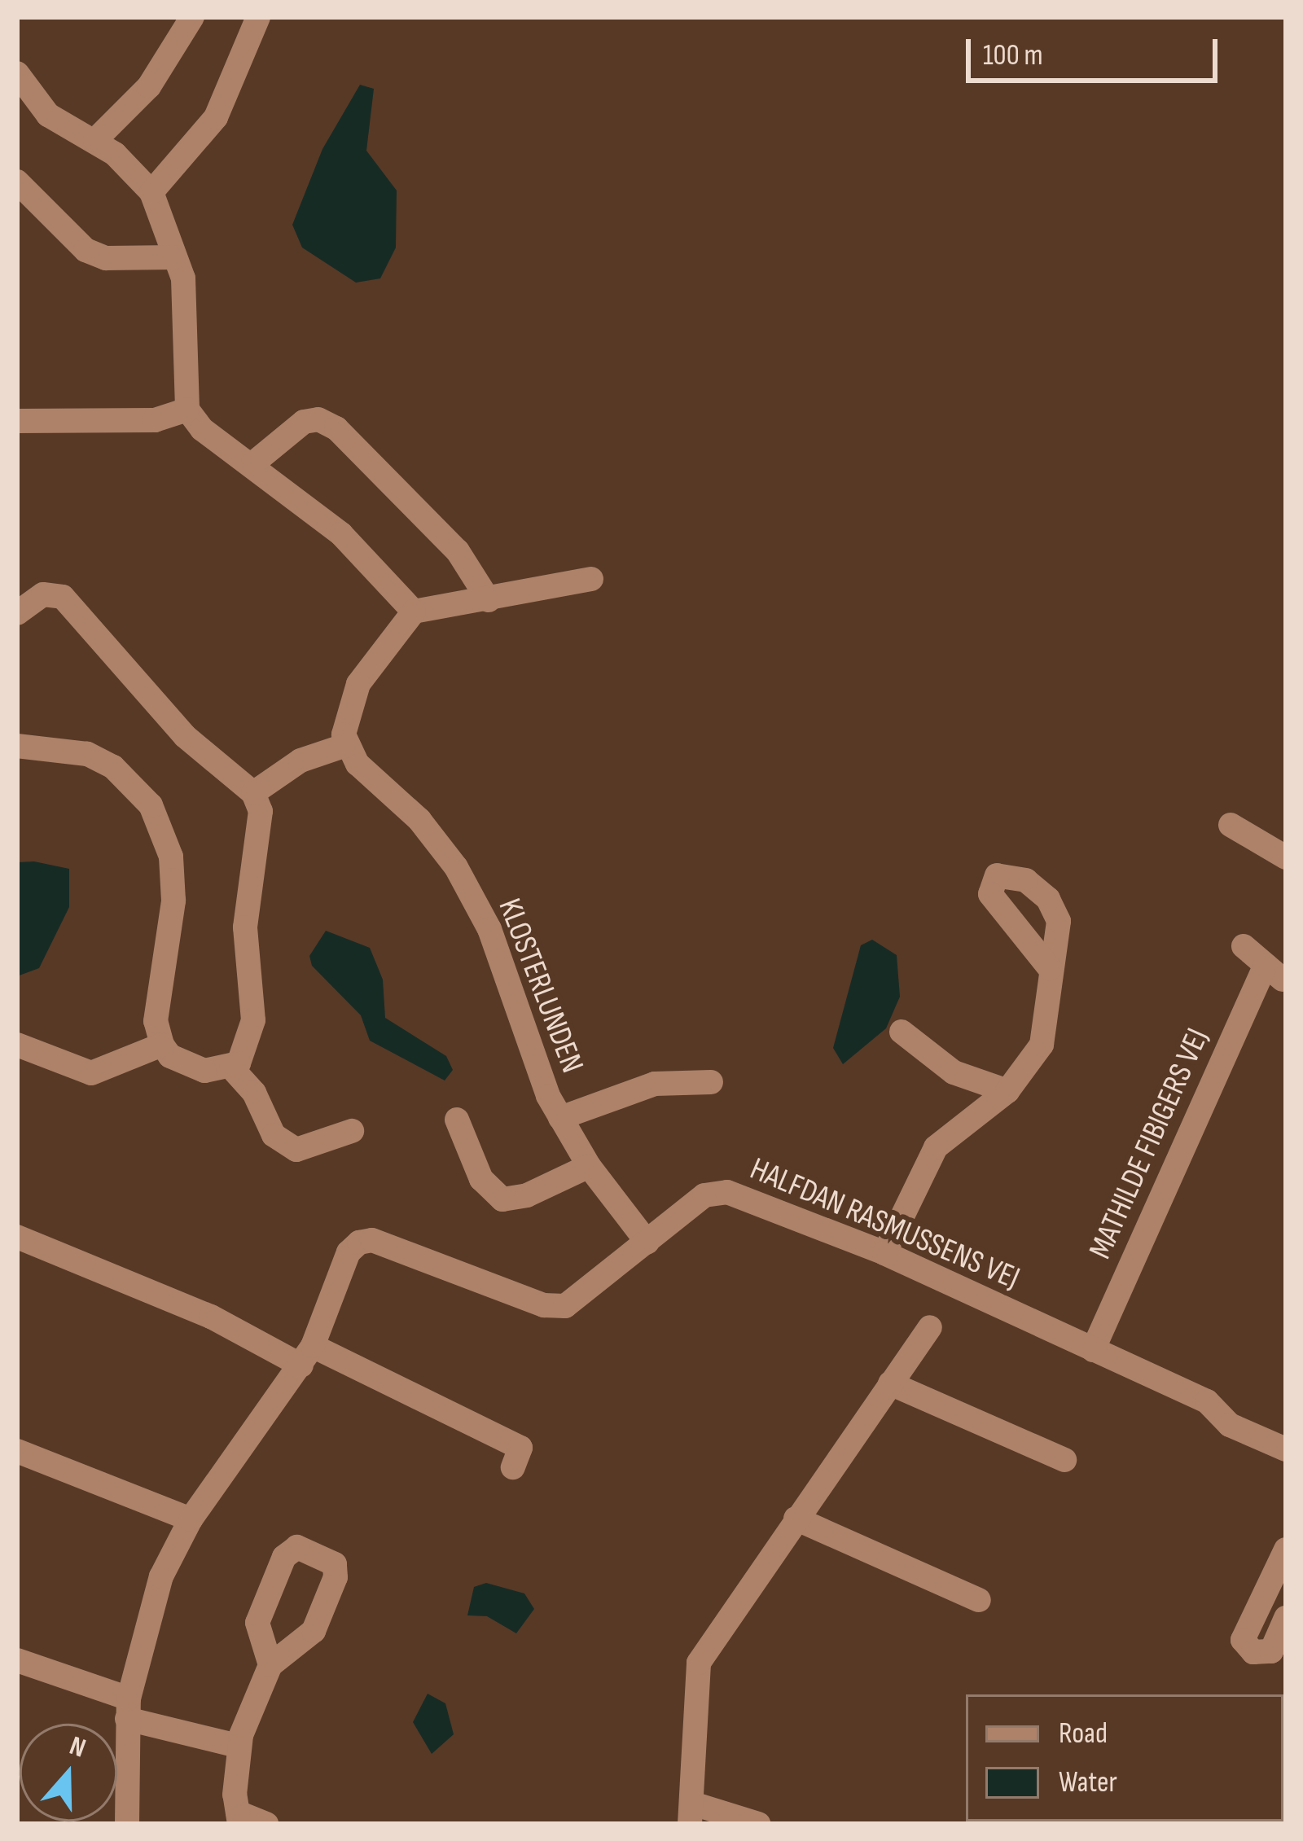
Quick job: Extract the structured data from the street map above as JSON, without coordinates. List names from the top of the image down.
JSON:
{
  "streets": {
    "street": ["KLOSTERLUNDEN", "MATHILDE FIBIGERS VEJ", "HALFDAN RASMUSSENS VEJ"]
  },
  "crossings": [
    ["KLOSTERLUNDEN", "HALFDAN RASMUSSENS VEJ"],
    ["MATHILDE FIBIGERS VEJ", "HALFDAN RASMUSSENS VEJ"]
  ],
  "legend": ["Road", "Water"],
  "scale_bar": "100 m",
  "north": "top"
}
